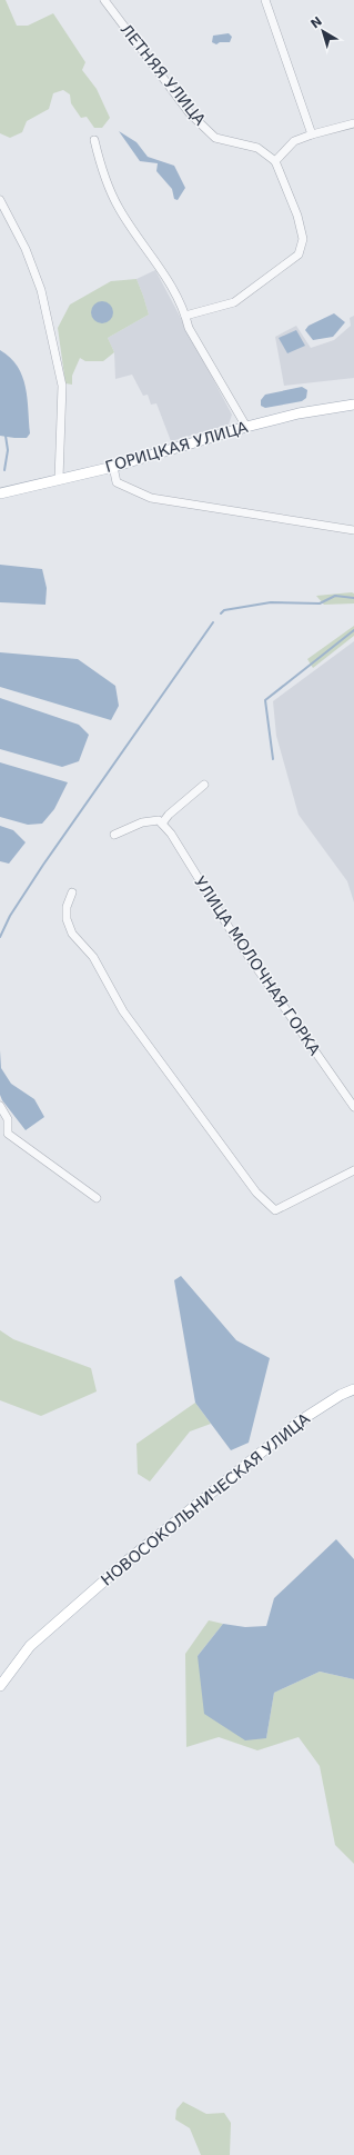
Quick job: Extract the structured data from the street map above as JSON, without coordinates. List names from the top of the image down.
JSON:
{
  "streets": {
    "main road": ["ГОРИЦКАЯ УЛИЦА", "НОВОСОКОЛЬНИЧЕСКАЯ УЛИЦА"],
    "street": ["ЛЕТНЯЯ УЛИЦА", "УЛИЦА МОЛОЧНАЯ ГОРКА"]
  },
  "north": "top left"
}
